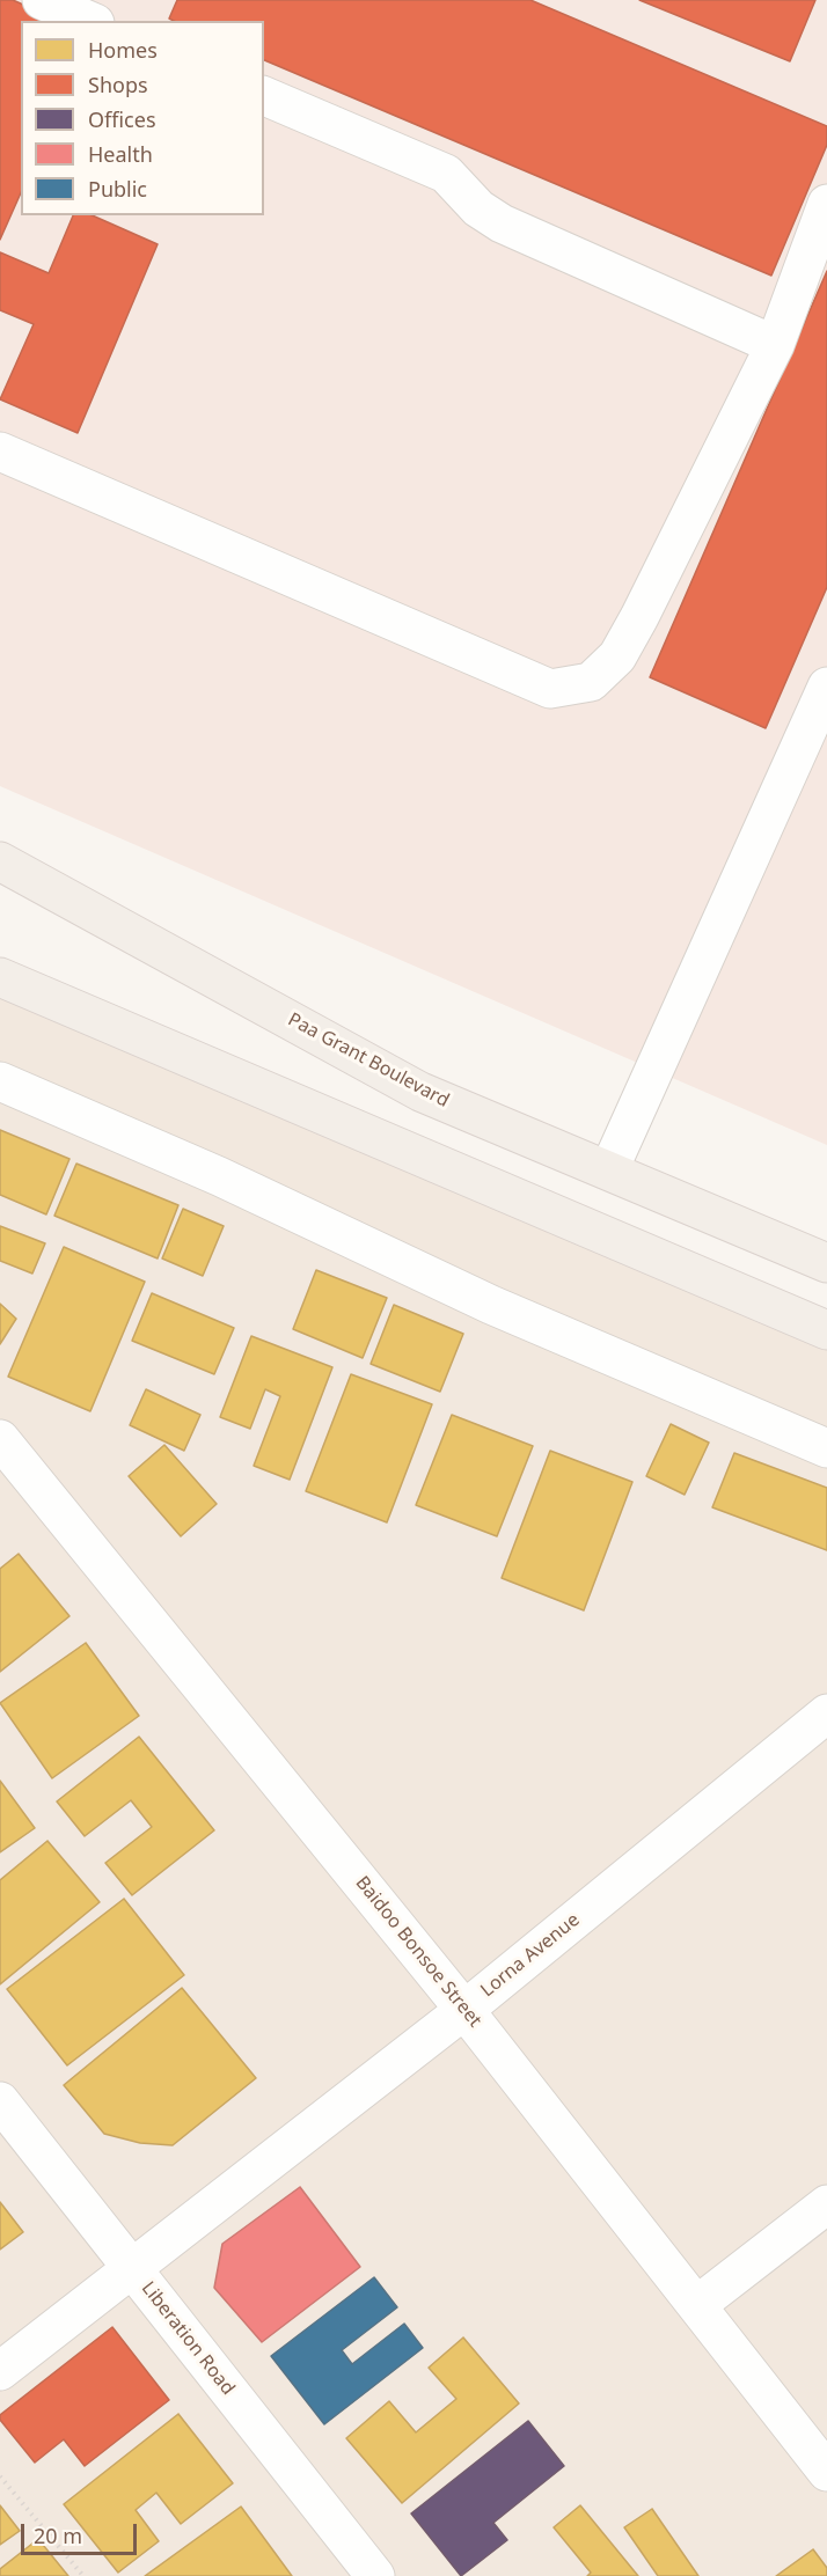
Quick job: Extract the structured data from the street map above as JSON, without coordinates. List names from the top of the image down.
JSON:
{
  "streets": {
    "main road": ["Paa Grant Boulevard"],
    "street": ["Baidoo Bonsoe Street", "Lorna Avenue", "Liberation Road"]
  },
  "crossings": [
    ["Baidoo Bonsoe Street", "Lorna Avenue"],
    ["Lorna Avenue", "Liberation Road"]
  ],
  "legend": [
    "Homes",
    "Shops",
    "Offices",
    "Health",
    "Public"
  ],
  "scale_bar": "20 m"
}
